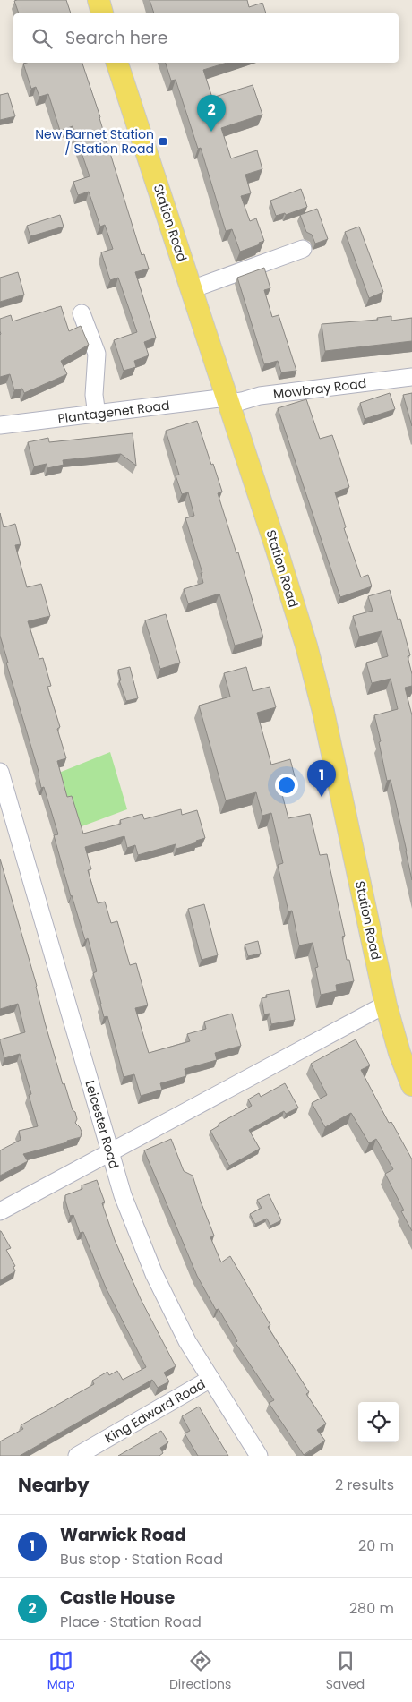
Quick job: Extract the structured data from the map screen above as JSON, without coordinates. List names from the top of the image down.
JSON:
{
  "streets": {
    "main road": ["Station Road"],
    "street": [
      "Mowbray Road",
      "Plantagenet Road",
      "Leicester Road",
      "King Edward Road"
    ]
  },
  "crossings": [
    ["Station Road", "Mowbray Road"],
    ["Station Road", "Plantagenet Road"],
    ["Mowbray Road", "Plantagenet Road"],
    ["Leicester Road", "King Edward Road"]
  ],
  "places": {
    "transit": ["New Barnet Station / Station Road"]
  },
  "page": {
    "search": "Search here",
    "pins": ["2", "1"],
    "heading": ["Nearby", "2 results"],
    "list": [
      {
        "mark": "1",
        "name": "Warwick Road",
        "note": "Bus stop · Station Road",
        "value": "20 m"
      },
      {
        "mark": "2",
        "name": "Castle House",
        "note": "Place · Station Road",
        "value": "280 m"
      }
    ],
    "nav": ["Map", "Directions", "Saved"]
  }
}
